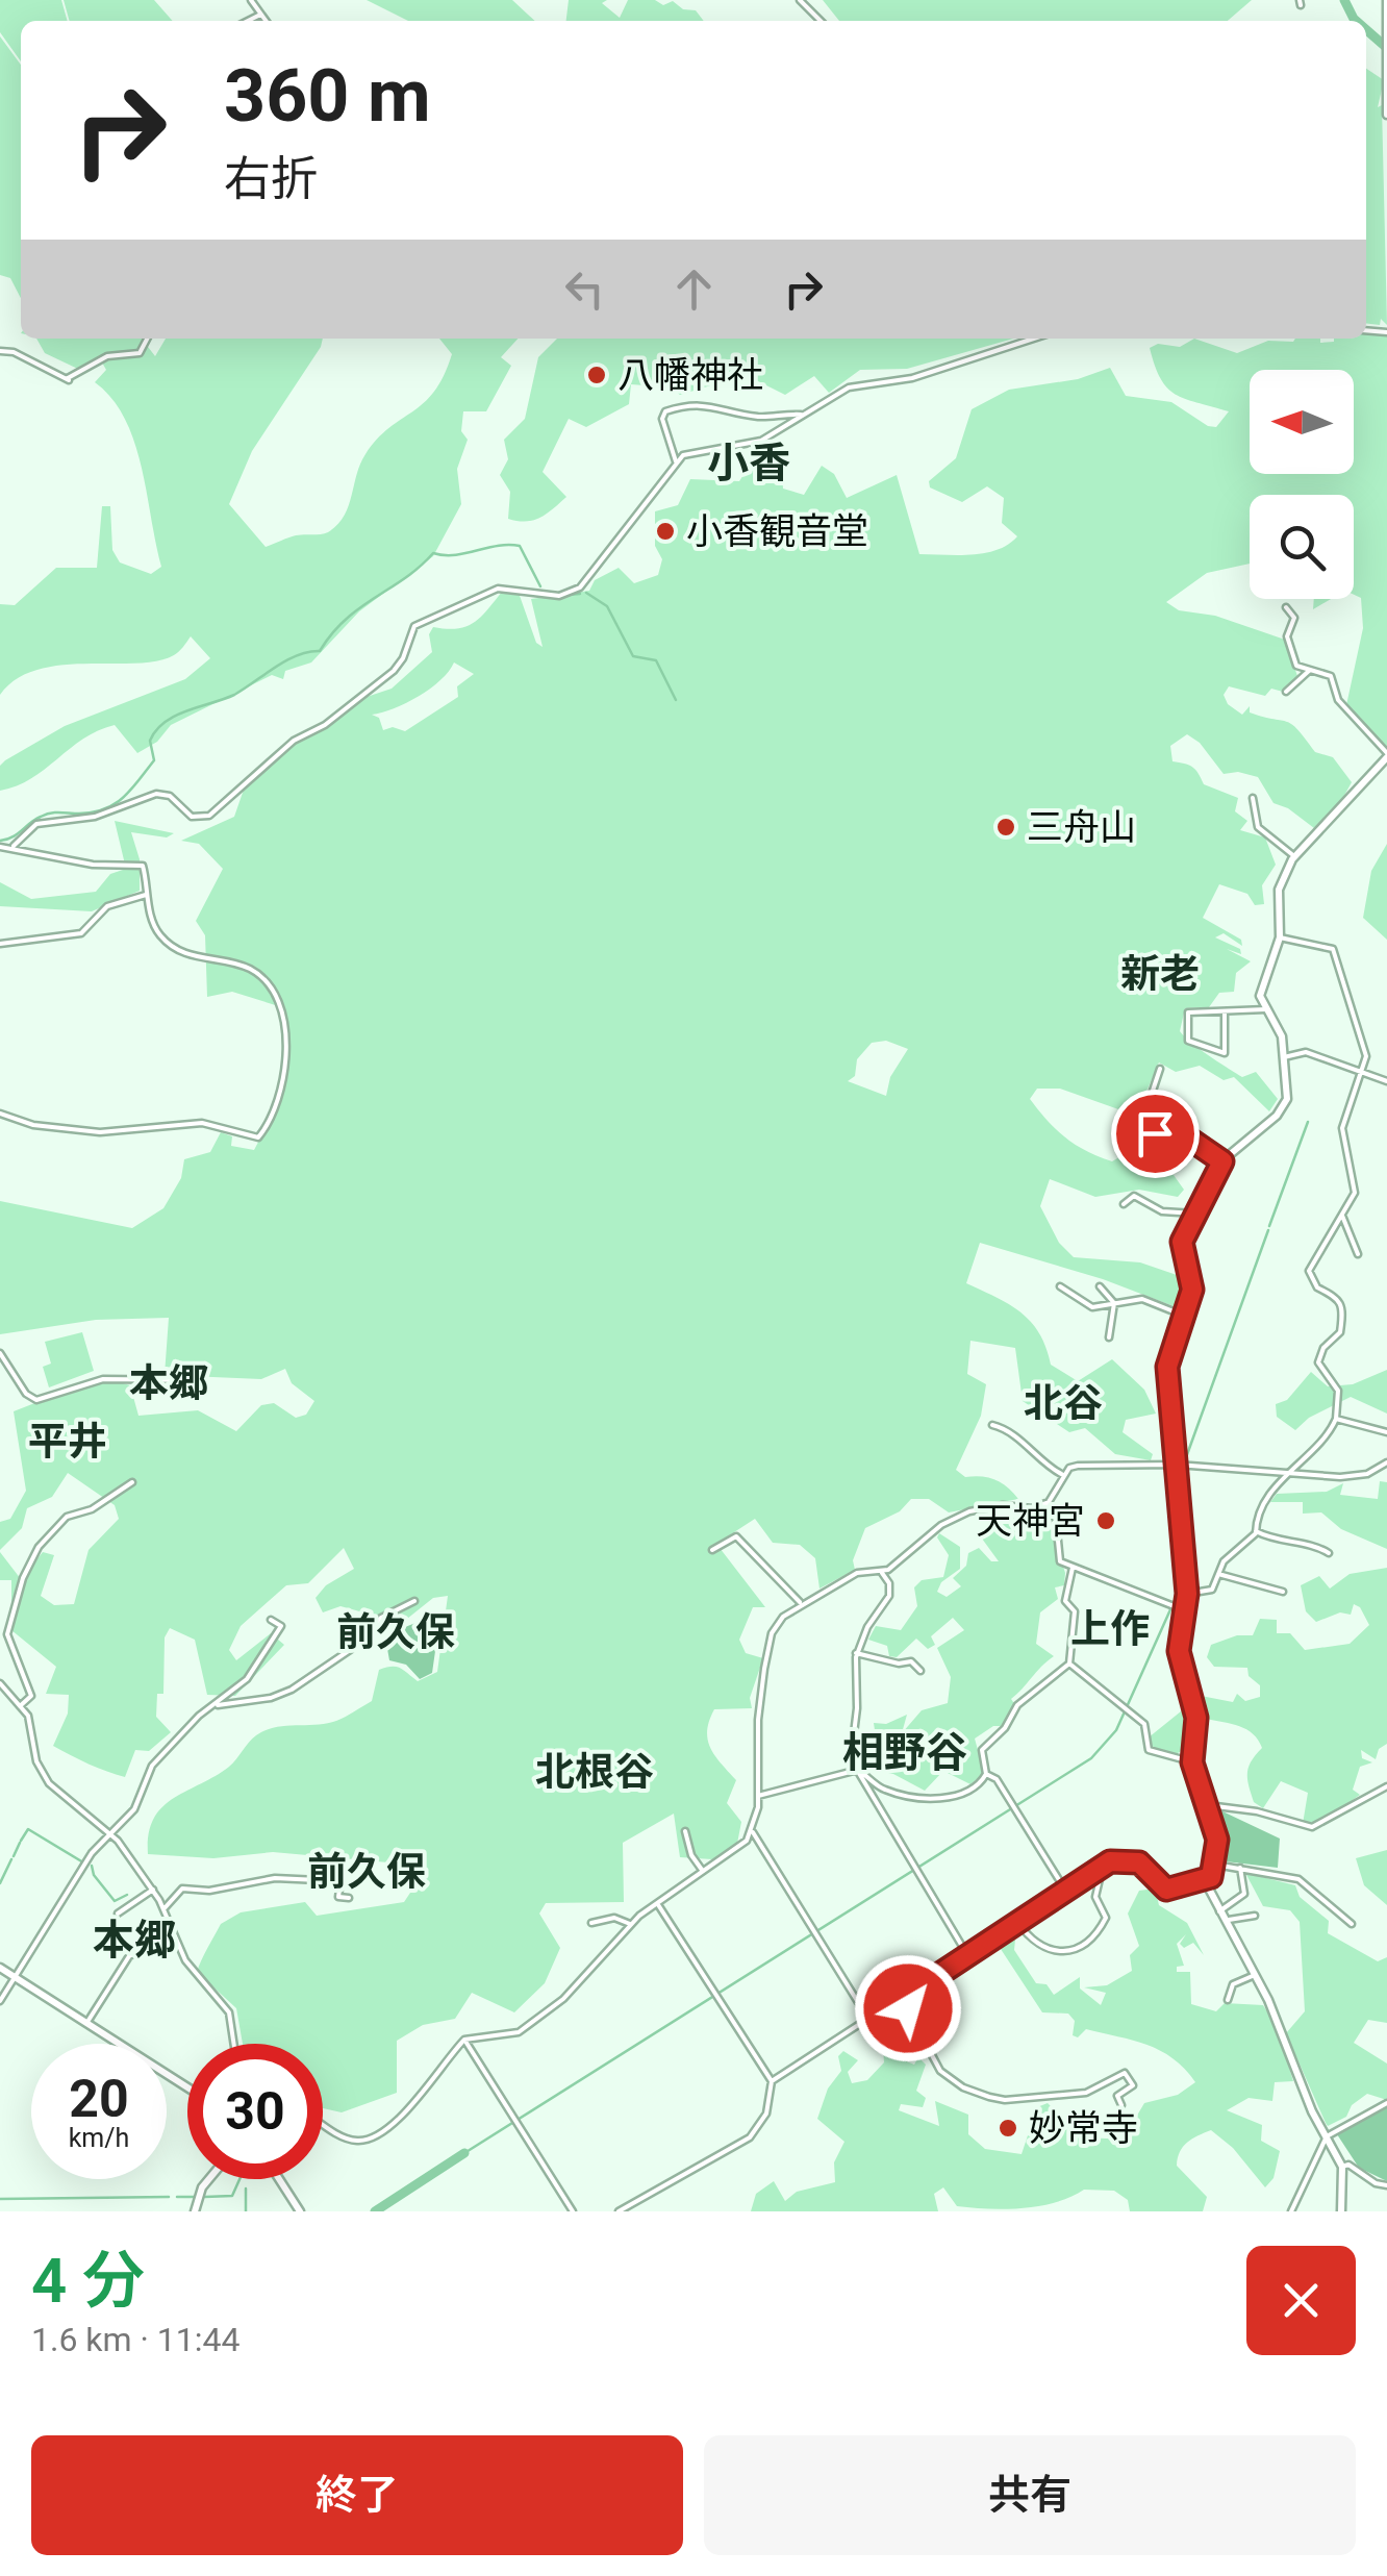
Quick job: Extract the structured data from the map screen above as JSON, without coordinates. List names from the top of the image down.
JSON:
{
  "districts": [
    "小香",
    "新老",
    "本郷",
    "北谷",
    "平井",
    "上作",
    "前久保",
    "相野谷",
    "北根谷",
    "前久保",
    "本郷"
  ],
  "places": [
    "八幡神社",
    "小香観音堂",
    "三舟山",
    "天神宮",
    "妙常寺"
  ],
  "north": "left",
  "page": {
    "turn": ["360 m", "右折"],
    "speed": "20 km/h",
    "limit": "30",
    "heading": ["4 分", "1.6 km · 11:44"],
    "buttons": ["終了", "共有"]
  }
}
